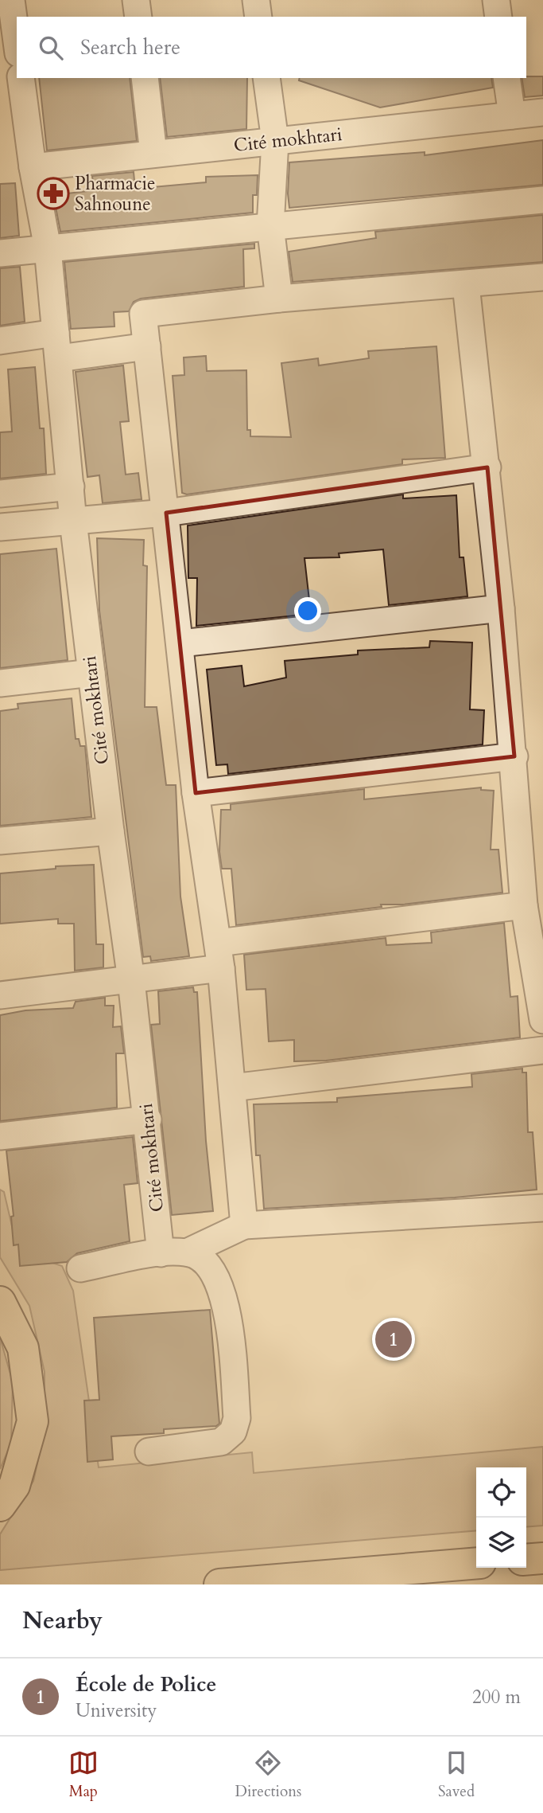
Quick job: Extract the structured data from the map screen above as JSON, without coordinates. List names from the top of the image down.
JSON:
{
  "streets": {
    "street": ["Cité mokhtari"]
  },
  "places": {
    "pharmacy": ["Pharmacie Sahnoune"]
  },
  "page": {
    "search": "Search here",
    "pins": "1",
    "heading": "Nearby",
    "list": [
      {
        "mark": "1",
        "name": "École de Police",
        "note": "University",
        "value": "200 m"
      }
    ],
    "nav": ["Map", "Directions", "Saved"]
  }
}
